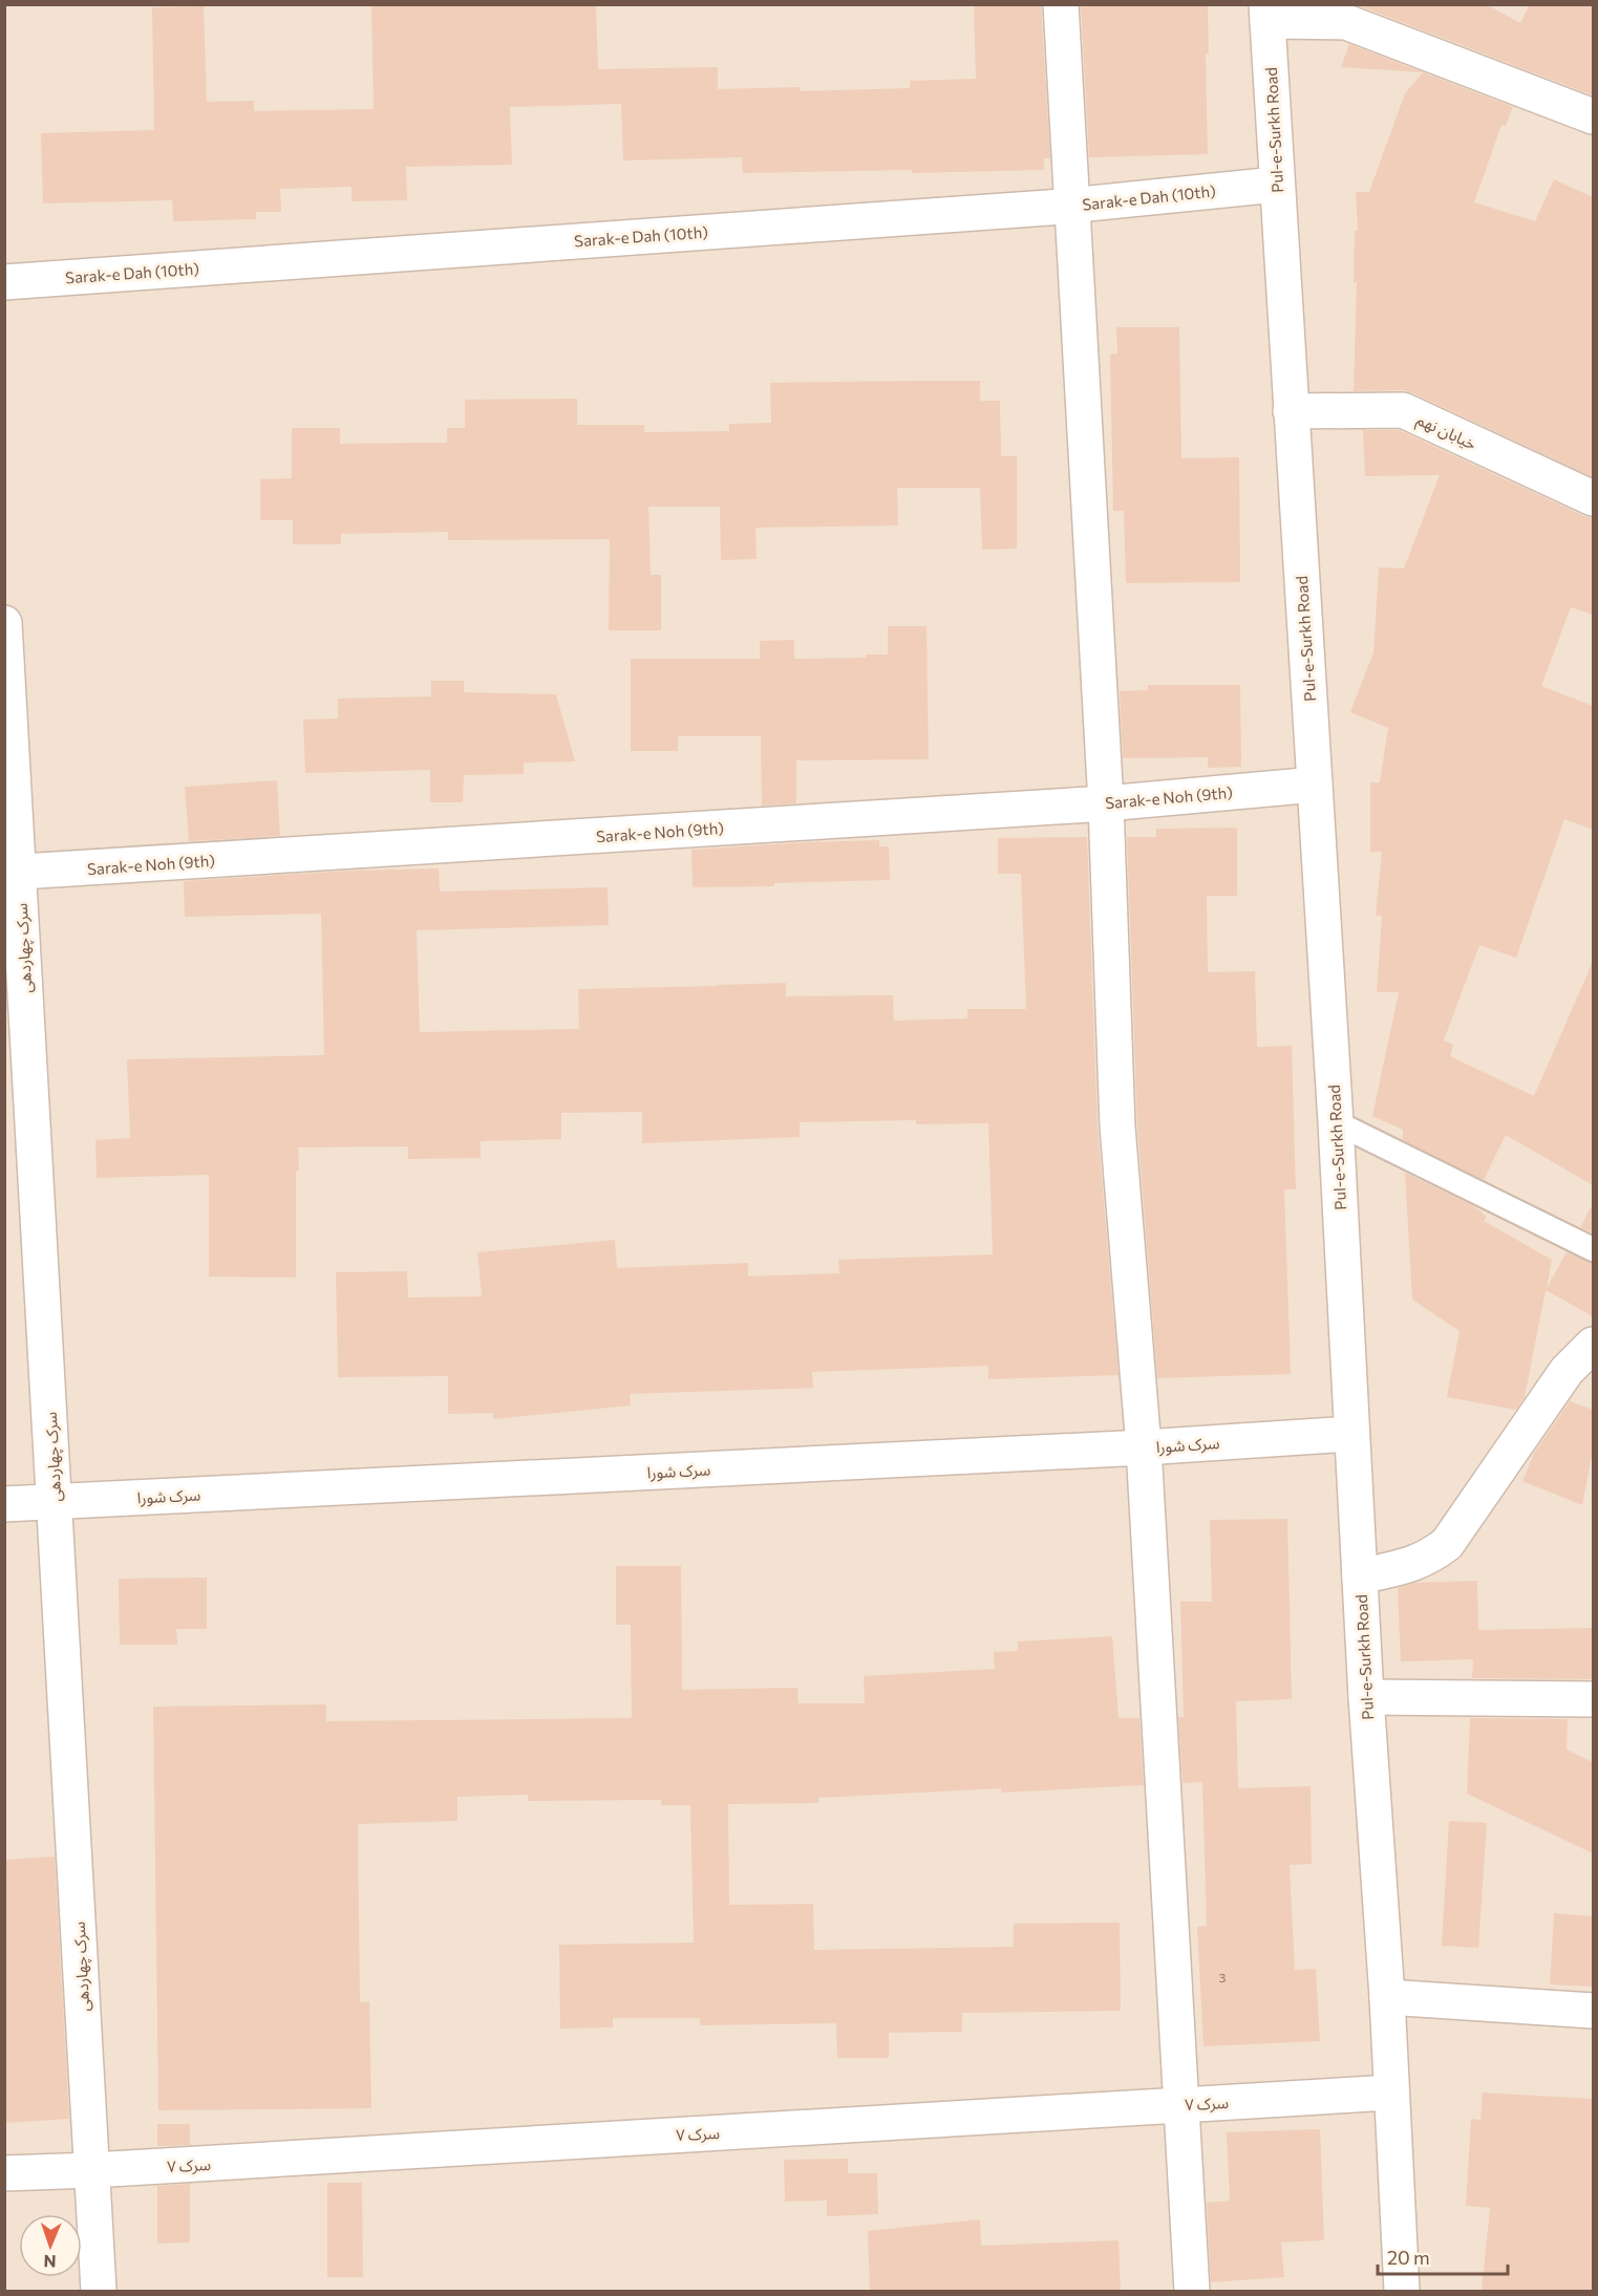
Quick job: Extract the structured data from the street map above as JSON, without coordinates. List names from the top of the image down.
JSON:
{
  "streets": {
    "street": [
      "Pul-e-Surkh Road",
      "Sarak-e Dah (10th)",
      "خیابان نهم",
      "Sarak-e Noh (9th)",
      "سرک چهاردهی",
      "سرک شورا",
      "سرک ۷"
    ]
  },
  "crossings": [
    ["Pul-e-Surkh Road", "Sarak-e Dah (10th)"],
    ["Pul-e-Surkh Road", "خیابان نهم"],
    ["Pul-e-Surkh Road", "Sarak-e Noh (9th)"],
    ["Pul-e-Surkh Road", "سرک شورا"],
    ["Pul-e-Surkh Road", "سرک ۷"],
    ["Sarak-e Noh (9th)", "سرک چهاردهی"],
    ["سرک چهاردهی", "سرک شورا"],
    ["سرک چهاردهی", "سرک ۷"]
  ],
  "house_numbers": ["3"],
  "scale_bar": "20 m",
  "north": "bottom"
}
